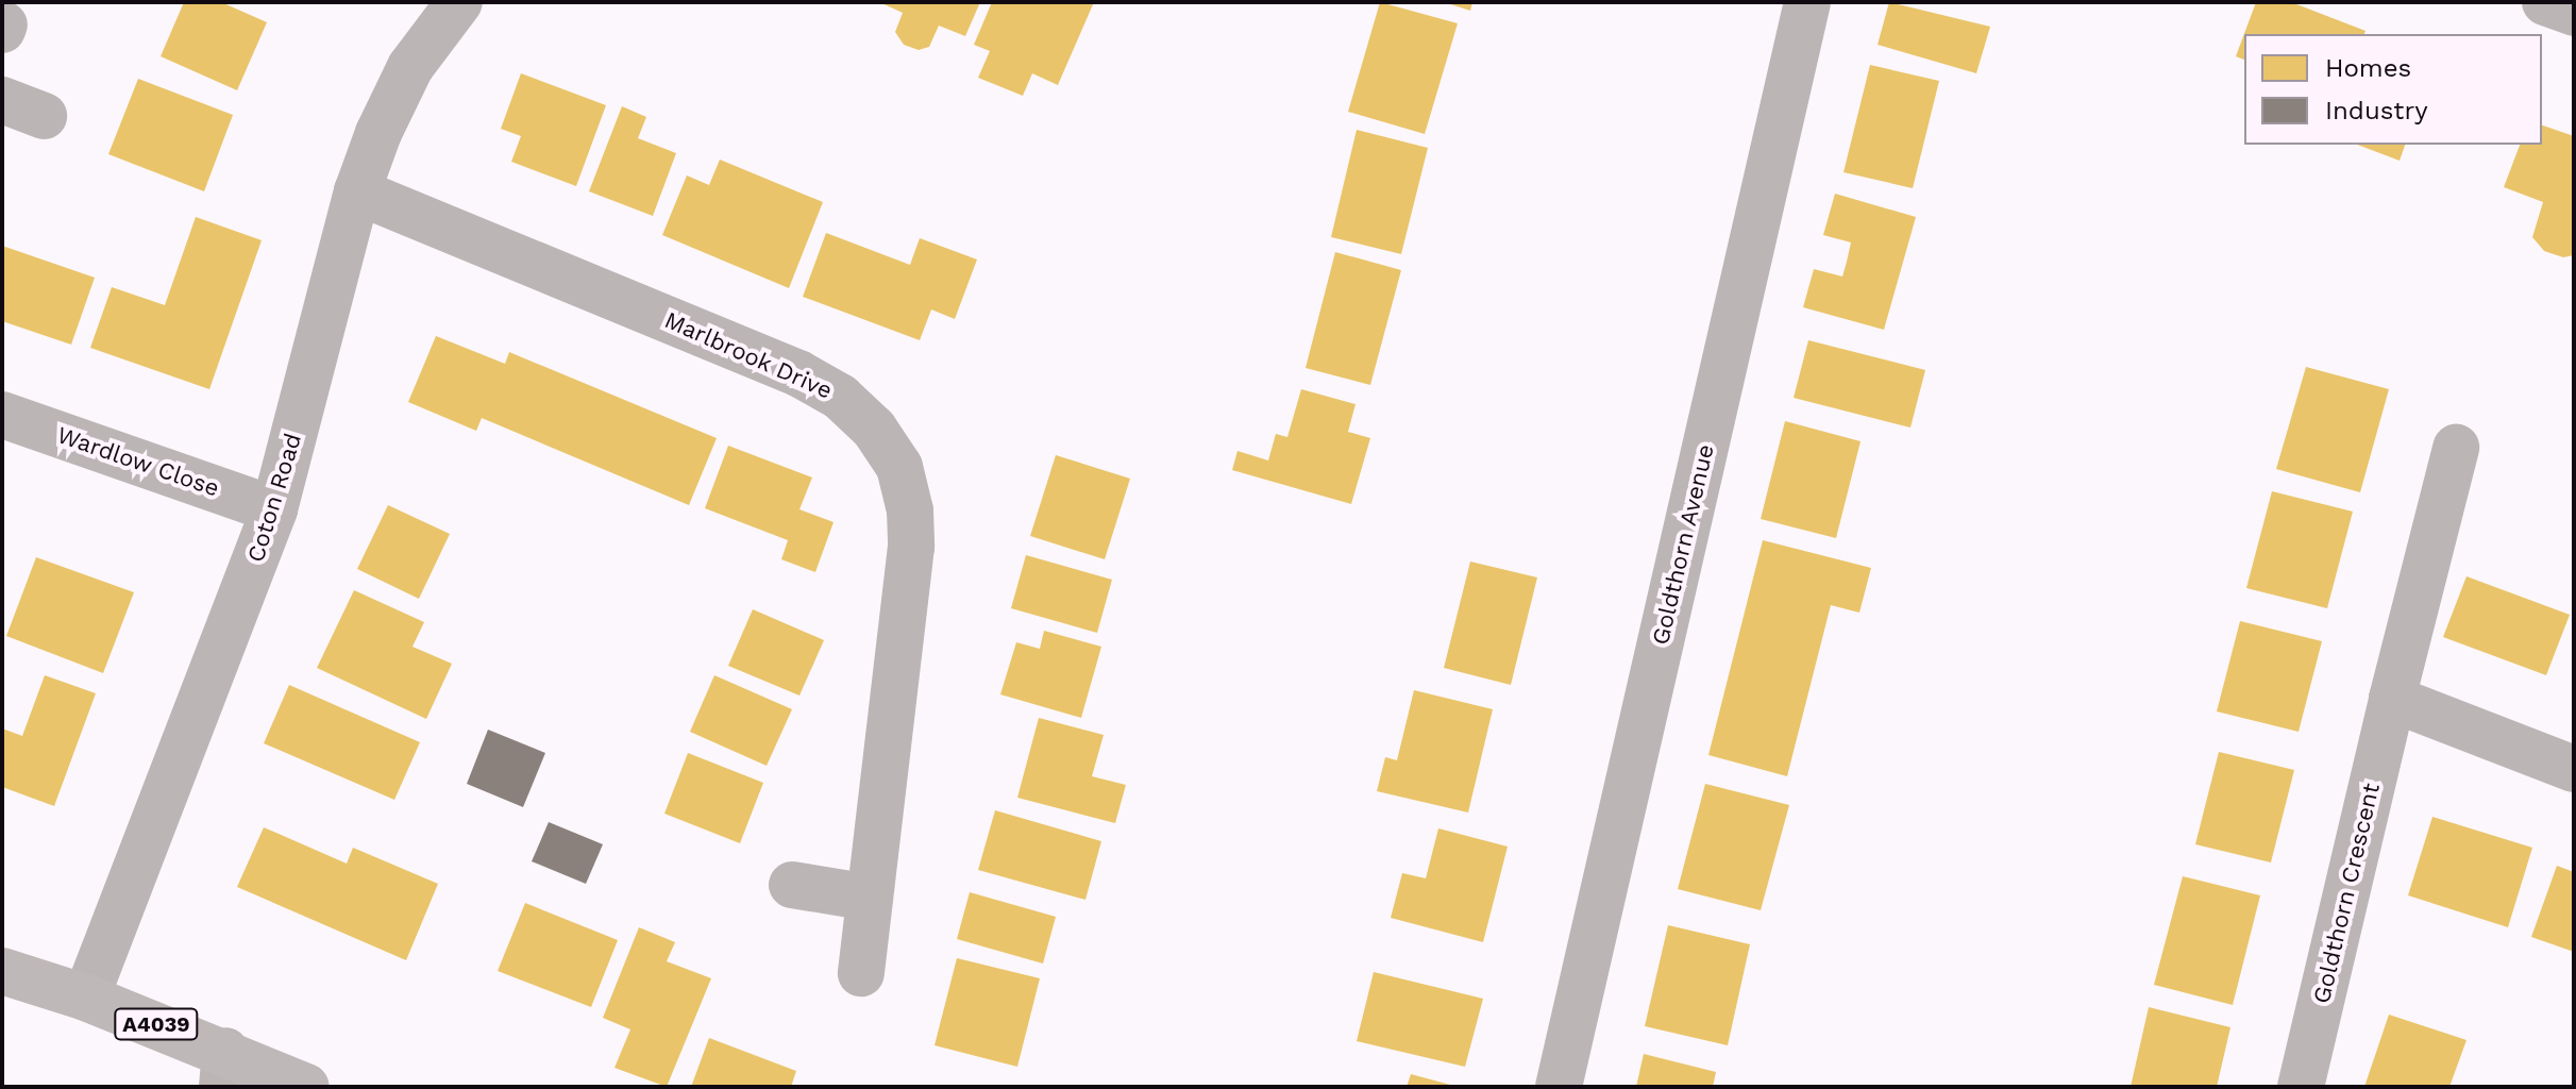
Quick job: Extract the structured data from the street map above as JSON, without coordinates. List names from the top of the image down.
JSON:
{
  "streets": {
    "main road": ["A4039"],
    "street": [
      "Marlbrook Drive",
      "Wardlow Close",
      "Coton Road",
      "Goldthorn Avenue",
      "Goldthorn Crescent"
    ]
  },
  "crossings": [
    ["Marlbrook Drive", "Coton Road"],
    ["Wardlow Close", "Coton Road"],
    ["Coton Road", "A4039"]
  ],
  "legend": ["Homes", "Industry"]
}
